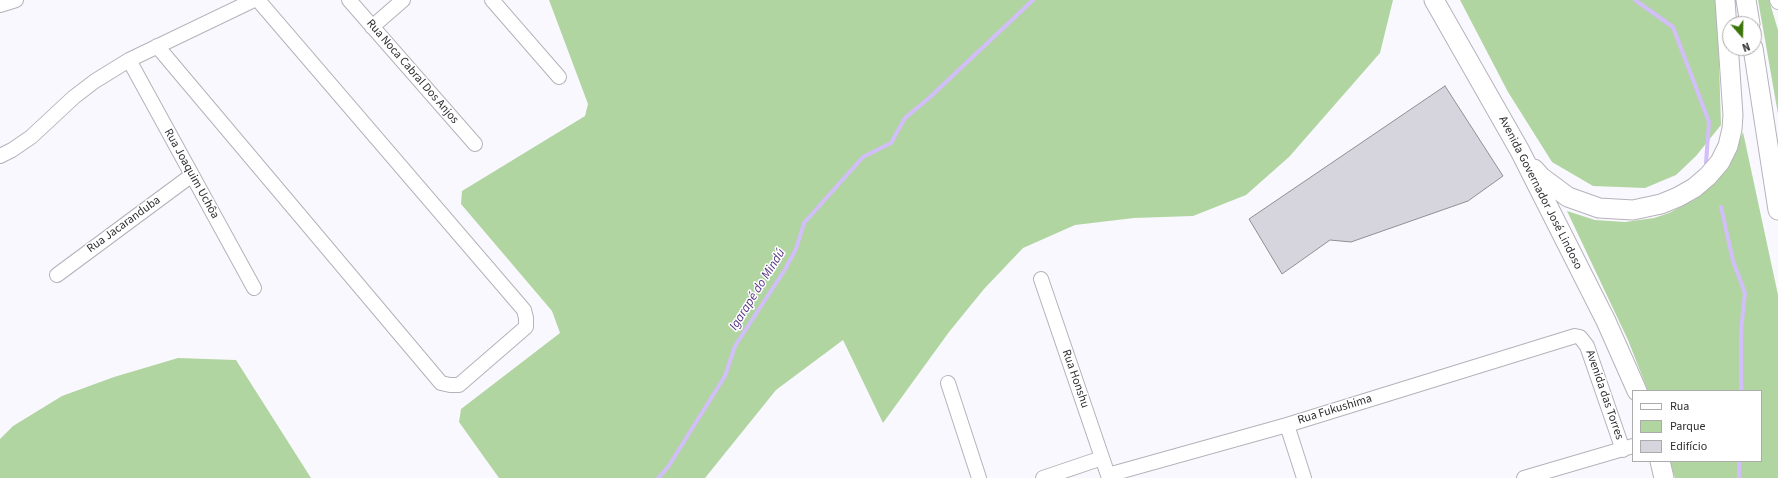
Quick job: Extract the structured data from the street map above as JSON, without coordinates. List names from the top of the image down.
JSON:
{
  "streets": {
    "main road": ["Avenida Governador José Lindoso"],
    "street": [
      "Rua Noca Cabral Dos Anjos",
      "Rua Joaquim Uchôa",
      "Rua Jacaranduba",
      "Rua Honshu",
      "Avenida das Torres",
      "Rua Fukushima"
    ]
  },
  "crossings": [
    ["Rua Joaquim Uchôa", "Rua Jacaranduba"],
    ["Rua Honshu", "Rua Fukushima"],
    ["Avenida das Torres", "Rua Fukushima"]
  ],
  "water": ["Igarapé do Mindú"],
  "legend": ["Rua", "Parque", "Edifício"],
  "north": "bottom"
}
